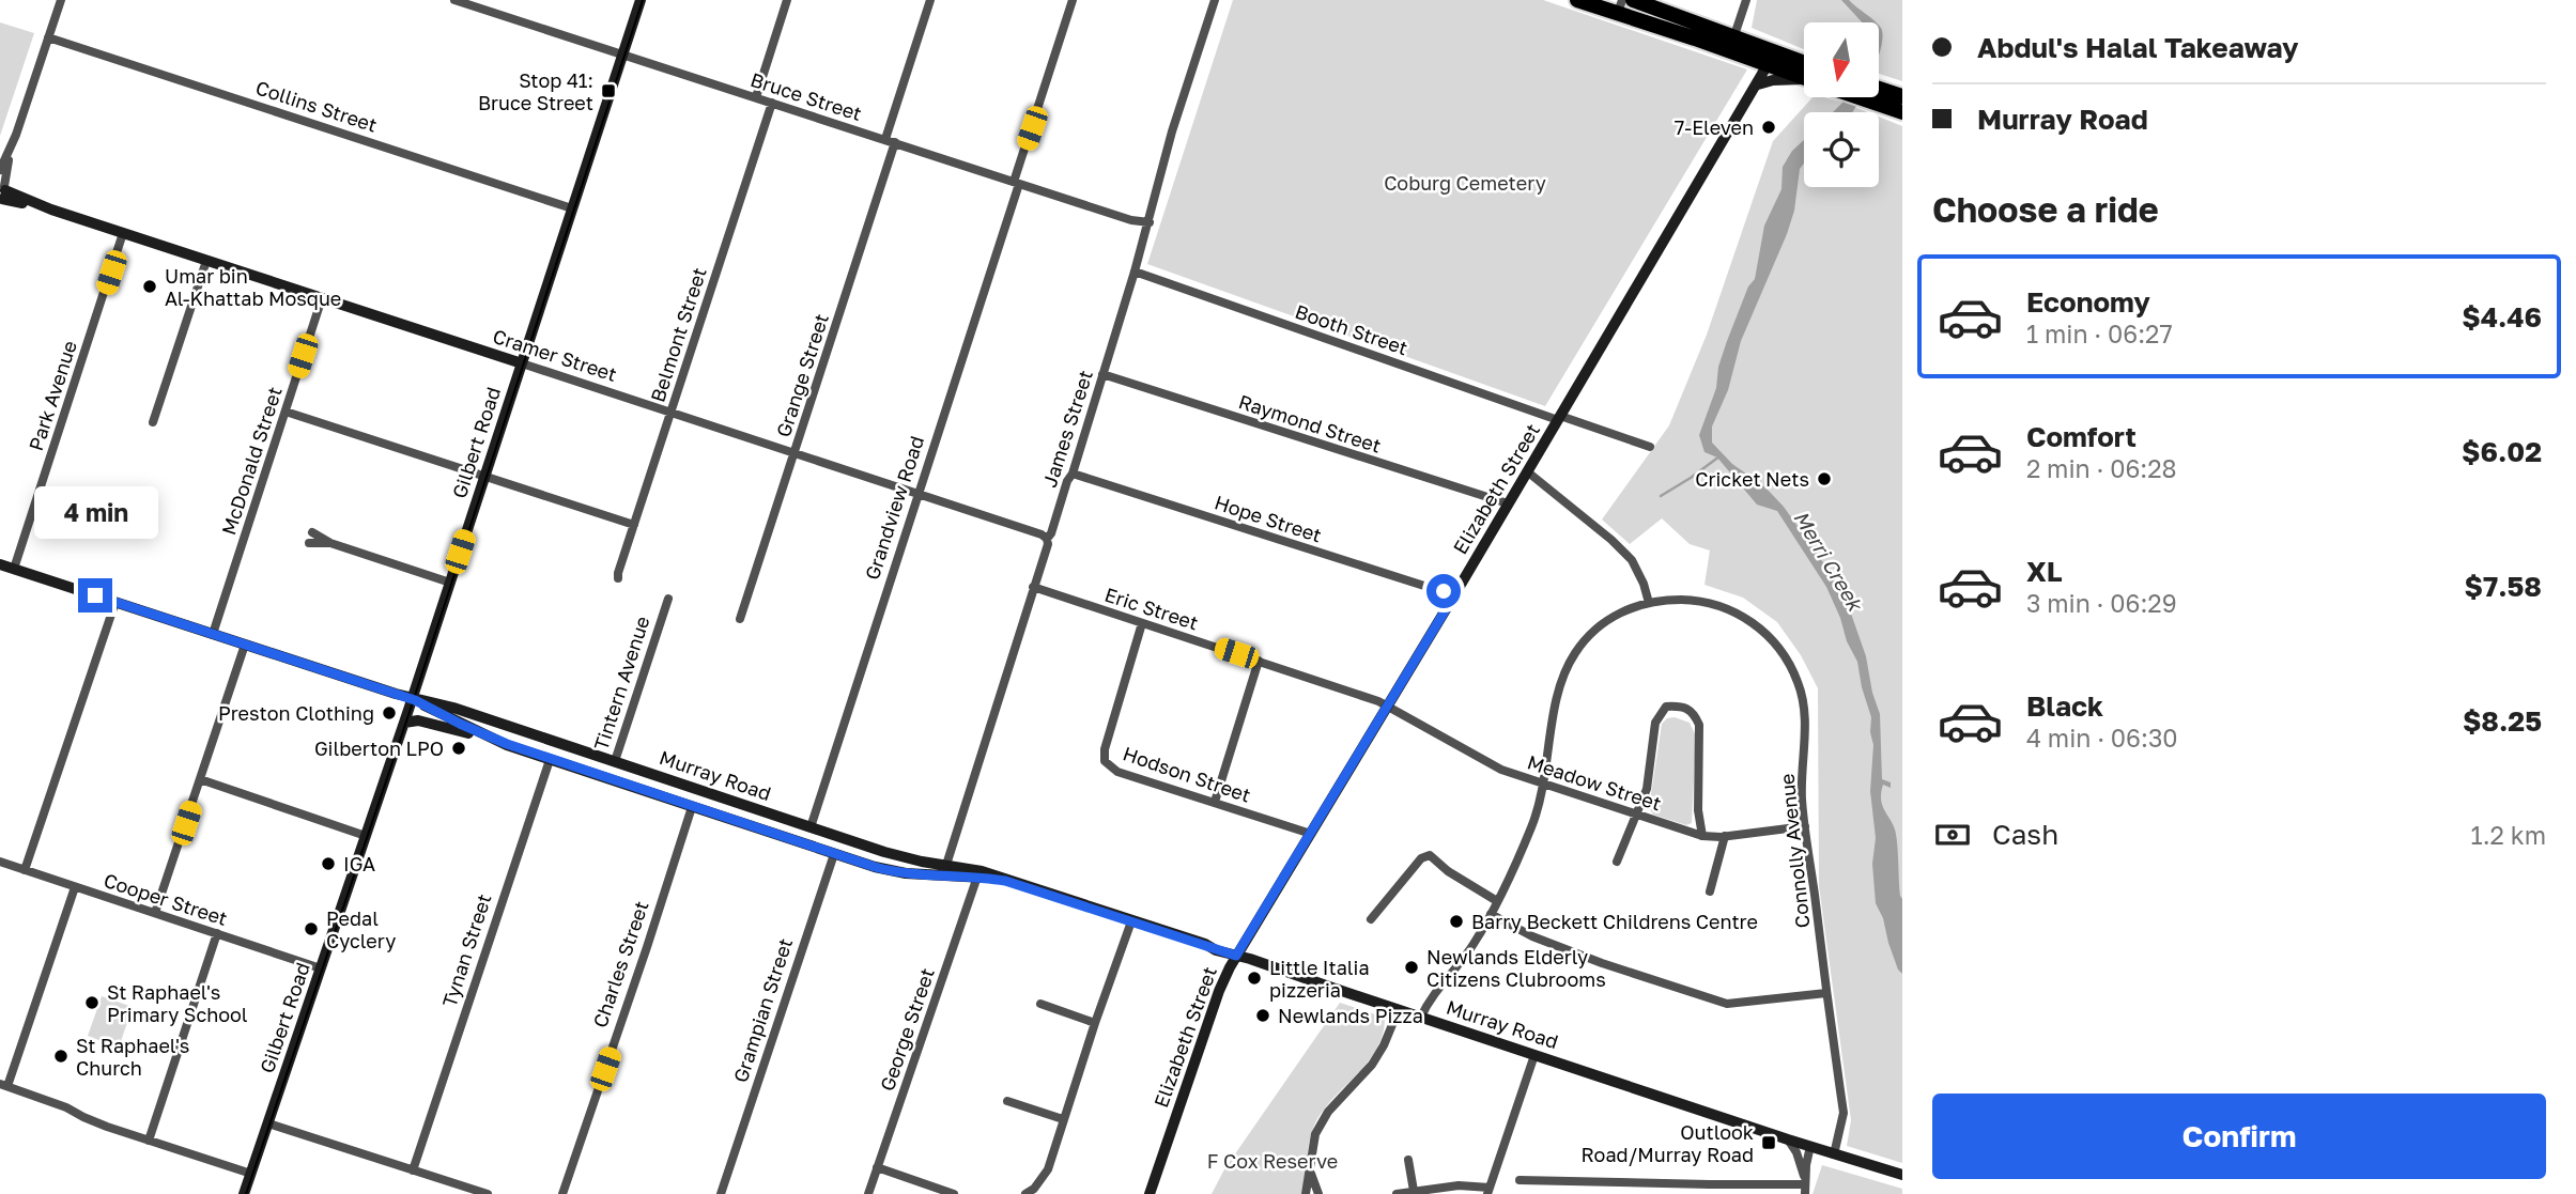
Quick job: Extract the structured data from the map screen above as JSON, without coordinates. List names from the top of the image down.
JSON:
{
  "streets": {
    "main road": [
      "Cramer Street",
      "Gilbert Road",
      "Elizabeth Street",
      "Grandview Road",
      "Tintern Avenue",
      "Murray Road",
      "Tynan Street",
      "Charles Street",
      "Grampian Street"
    ],
    "street": [
      "Bruce Street",
      "Collins Street",
      "Booth Street",
      "Belmont Street",
      "Grange Street",
      "Park Avenue",
      "Raymond Street",
      "James Street",
      "McDonald Street",
      "Hope Street",
      "Eric Street",
      "Hodson Street",
      "Meadow Street",
      "Connolly Avenue",
      "Cooper Street",
      "George Street"
    ]
  },
  "crossings": [
    ["Bruce Street", "Belmont Street"],
    ["Bruce Street", "Grange Street"],
    ["Bruce Street", "James Street"],
    ["Bruce Street", "Gilbert Road"],
    ["Bruce Street", "Grandview Road"],
    ["Collins Street", "Gilbert Road"],
    ["Booth Street", "James Street"],
    ["Booth Street", "Elizabeth Street"],
    ["Belmont Street", "Cramer Street"],
    ["Cramer Street", "Grange Street"],
    ["Cramer Street", "Park Avenue"],
    ["Cramer Street", "James Street"],
    ["Cramer Street", "Gilbert Road"],
    ["Cramer Street", "McDonald Street"],
    ["Cramer Street", "Grandview Road"],
    ["Park Avenue", "Murray Road"],
    ["Raymond Street", "James Street"],
    ["Raymond Street", "Elizabeth Street"],
    ["James Street", "Hope Street"],
    ["James Street", "Eric Street"],
    ["James Street", "Murray Road"],
    ["Gilbert Road", "Murray Road"],
    ["Gilbert Road", "Cooper Street"],
    ["McDonald Street", "Murray Road"],
    ["Elizabeth Street", "Hope Street"],
    ["Elizabeth Street", "Eric Street"],
    ["Elizabeth Street", "Hodson Street"],
    ["Elizabeth Street", "Murray Road"],
    ["Elizabeth Street", "Meadow Street"],
    ["Grandview Road", "Murray Road"],
    ["Eric Street", "Hodson Street"],
    ["Eric Street", "Meadow Street"],
    ["Tintern Avenue", "Murray Road"],
    ["Murray Road", "Connolly Avenue"],
    ["Murray Road", "Tynan Street"],
    ["Murray Road", "Charles Street"],
    ["Murray Road", "Grampian Street"],
    ["Murray Road", "George Street"],
    ["Meadow Street", "Connolly Avenue"]
  ],
  "water": ["Merri Creek"],
  "parks": ["Coburg Cemetery", "F Cox Reserve"],
  "places": {
    "transit": ["Stop 41: Bruce Street", "Outlook Road/Murray Road"],
    "other": [
      "7-Eleven",
      "Umar bin Al-Khattab Mosque",
      "Cricket Nets",
      "Preston Clothing",
      "Gilberton LPO",
      "IGA",
      "Barry Beckett Childrens Centre",
      "Pedal Cyclery",
      "Newlands Elderly Citizens Clubrooms",
      "Little Italia pizzeria",
      "St Raphael's Primary School",
      "Newlands Pizza",
      "St Raphael's Church"
    ]
  },
  "north": "bottom",
  "page": {
    "banner": ["Abdul's Halal Takeaway", "Murray Road"],
    "heading": "Choose a ride",
    "list": [
      {
        "name": "Economy",
        "note": "1 min · 06:27",
        "value": "$4.46"
      },
      {
        "name": "Comfort",
        "note": "2 min · 06:28",
        "value": "$6.02"
      },
      {
        "name": "XL",
        "note": "3 min · 06:29",
        "value": "$7.58"
      },
      {
        "name": "Black",
        "note": "4 min · 06:30",
        "value": "$8.25"
      }
    ],
    "bubble": "4 min",
    "pay": ["Cash", "1.2 km"],
    "buttons": "Confirm"
  }
}
